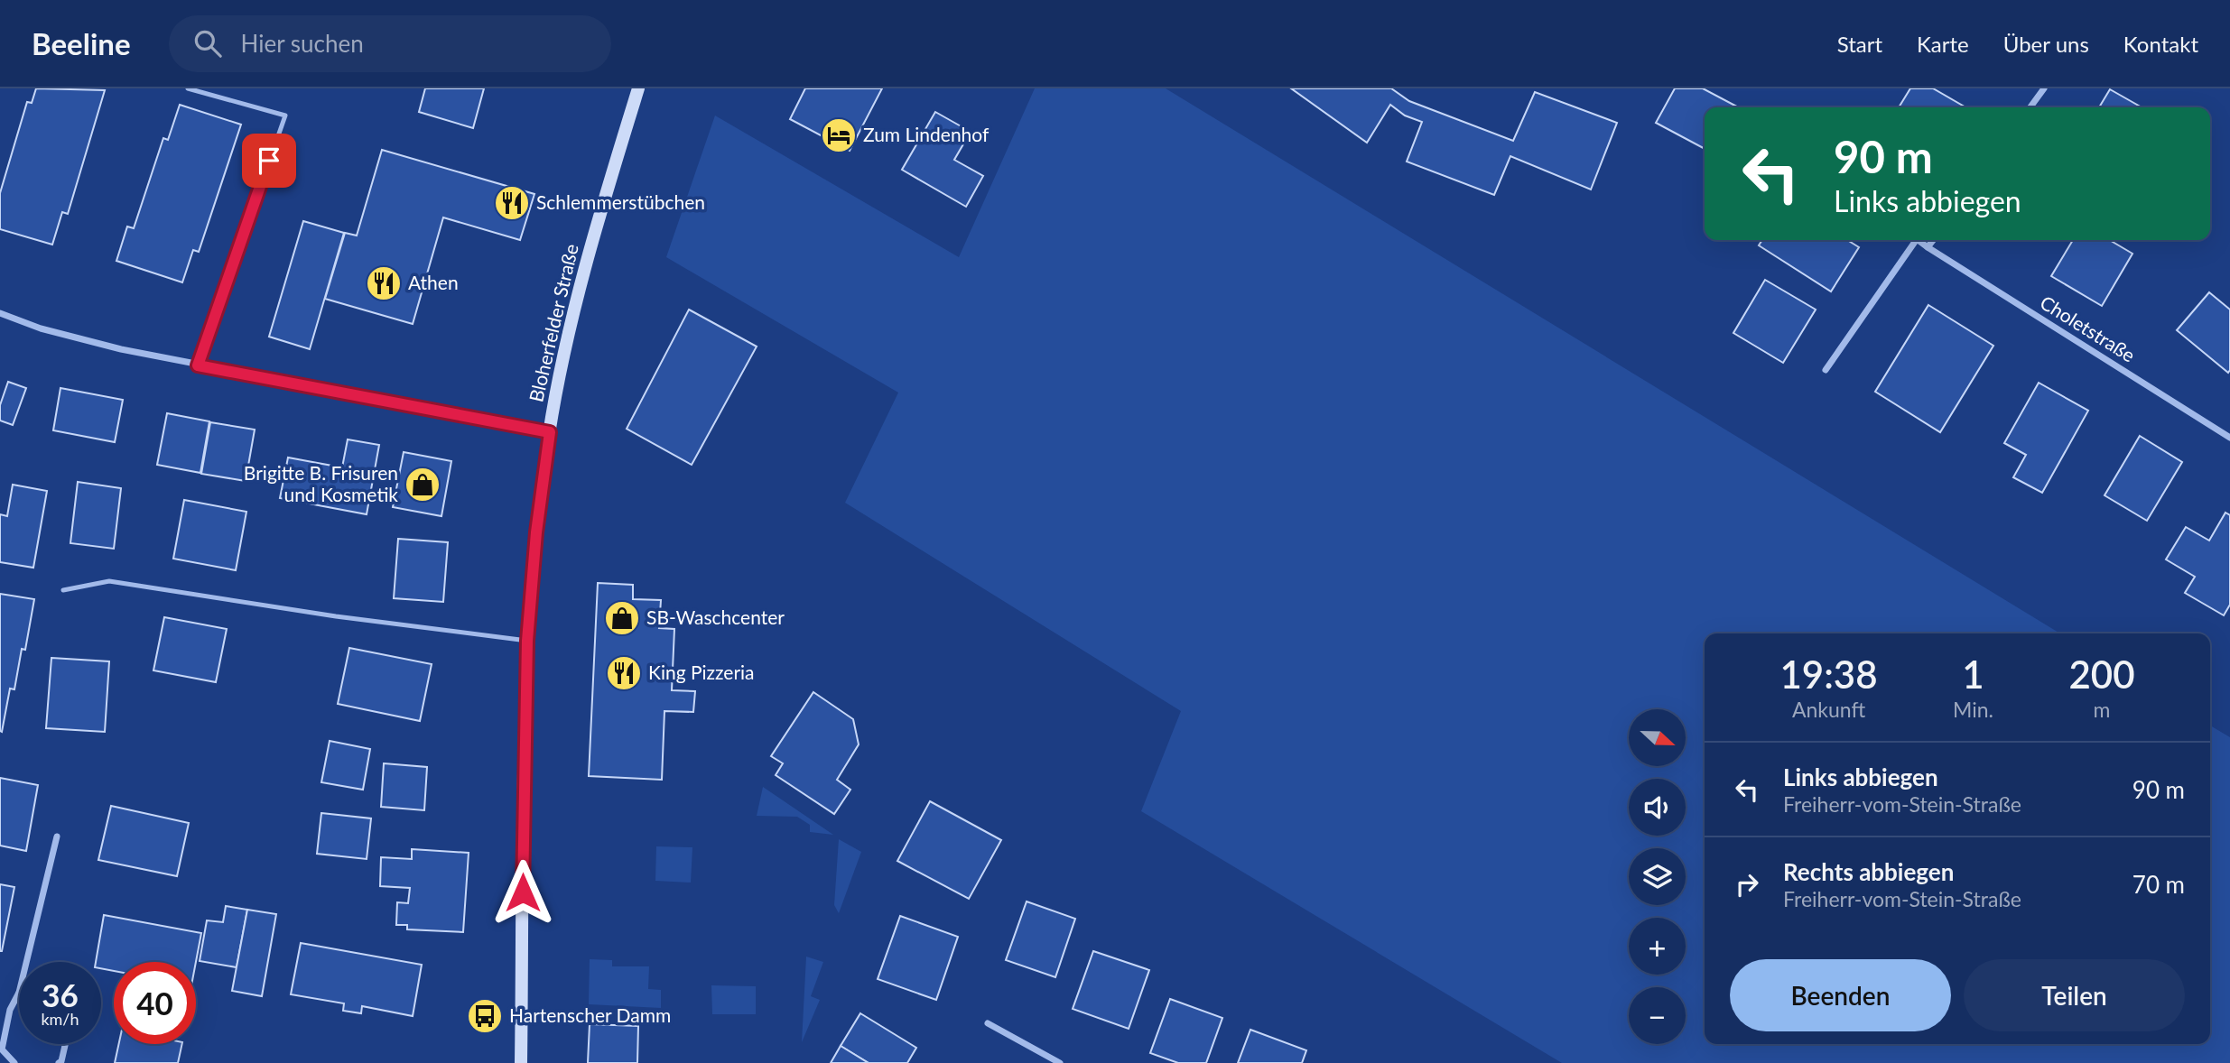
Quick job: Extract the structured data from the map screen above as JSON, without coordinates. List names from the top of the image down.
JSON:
{
  "streets": {
    "street": ["Bloherfelder Straße", "Choletstraße"]
  },
  "places": {
    "hotel": ["Zum Lindenhof"],
    "restaurant": ["Schlemmerstübchen", "Athen", "King Pizzeria"],
    "shop": ["Brigitte B. Frisuren und Kosmetik", "SB-Waschcenter"],
    "bus stop": ["Hartenscher Damm"]
  },
  "north": "right",
  "page": {
    "header": "Beeline",
    "search": "Hier suchen",
    "nav": [
      "Start",
      "Karte",
      "Über uns",
      "Kontakt"
    ],
    "turn": ["90 m", "Links abbiegen"],
    "eta": [
      "19:38",
      "Ankunft",
      "1",
      "Min.",
      "200",
      "m"
    ],
    "map_buttons": ["+", "−"],
    "list": [
      {
        "name": "Links abbiegen",
        "note": "Freiherr-vom-Stein-Straße",
        "value": "90 m"
      },
      {
        "name": "Rechts abbiegen",
        "note": "Freiherr-vom-Stein-Straße",
        "value": "70 m"
      }
    ],
    "buttons": ["Beenden", "Teilen"],
    "speed": "36 km/h",
    "limit": "40"
  }
}
